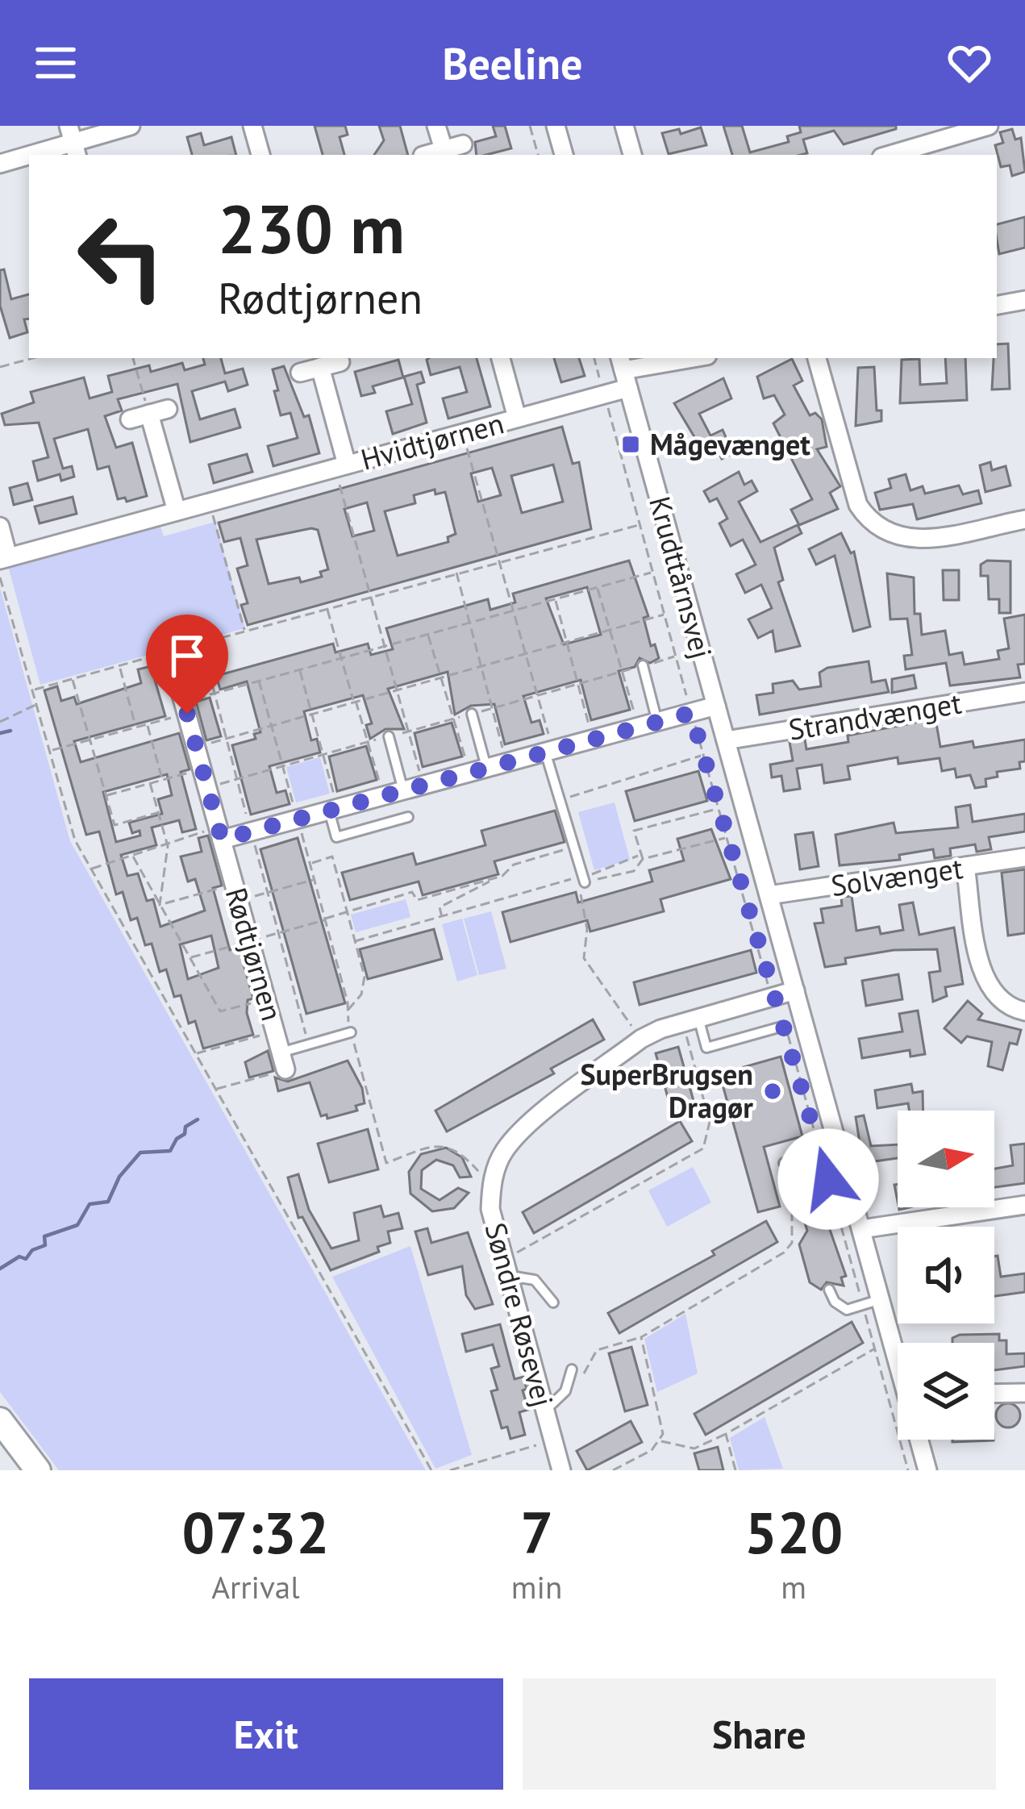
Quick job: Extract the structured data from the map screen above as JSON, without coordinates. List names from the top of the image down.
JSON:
{
  "streets": {
    "street": [
      "Hvidtjørnen",
      "Krudttårnsvej",
      "Strandvænget",
      "Solvænget",
      "Rødtjørnen",
      "Søndre Røsevej"
    ]
  },
  "crossings": [
    ["Hvidtjørnen", "Krudttårnsvej"],
    ["Krudttårnsvej", "Strandvænget"],
    ["Krudttårnsvej", "Solvænget"]
  ],
  "places": {
    "transit": ["Mågevænget"],
    "other": ["SuperBrugsen Dragør"]
  },
  "north": "right",
  "page": {
    "header": "Beeline",
    "turn": ["230 m", "Rødtjørnen"],
    "eta": [
      "07:32",
      "Arrival",
      "7",
      "min",
      "520",
      "m"
    ],
    "buttons": ["Exit", "Share"]
  }
}
